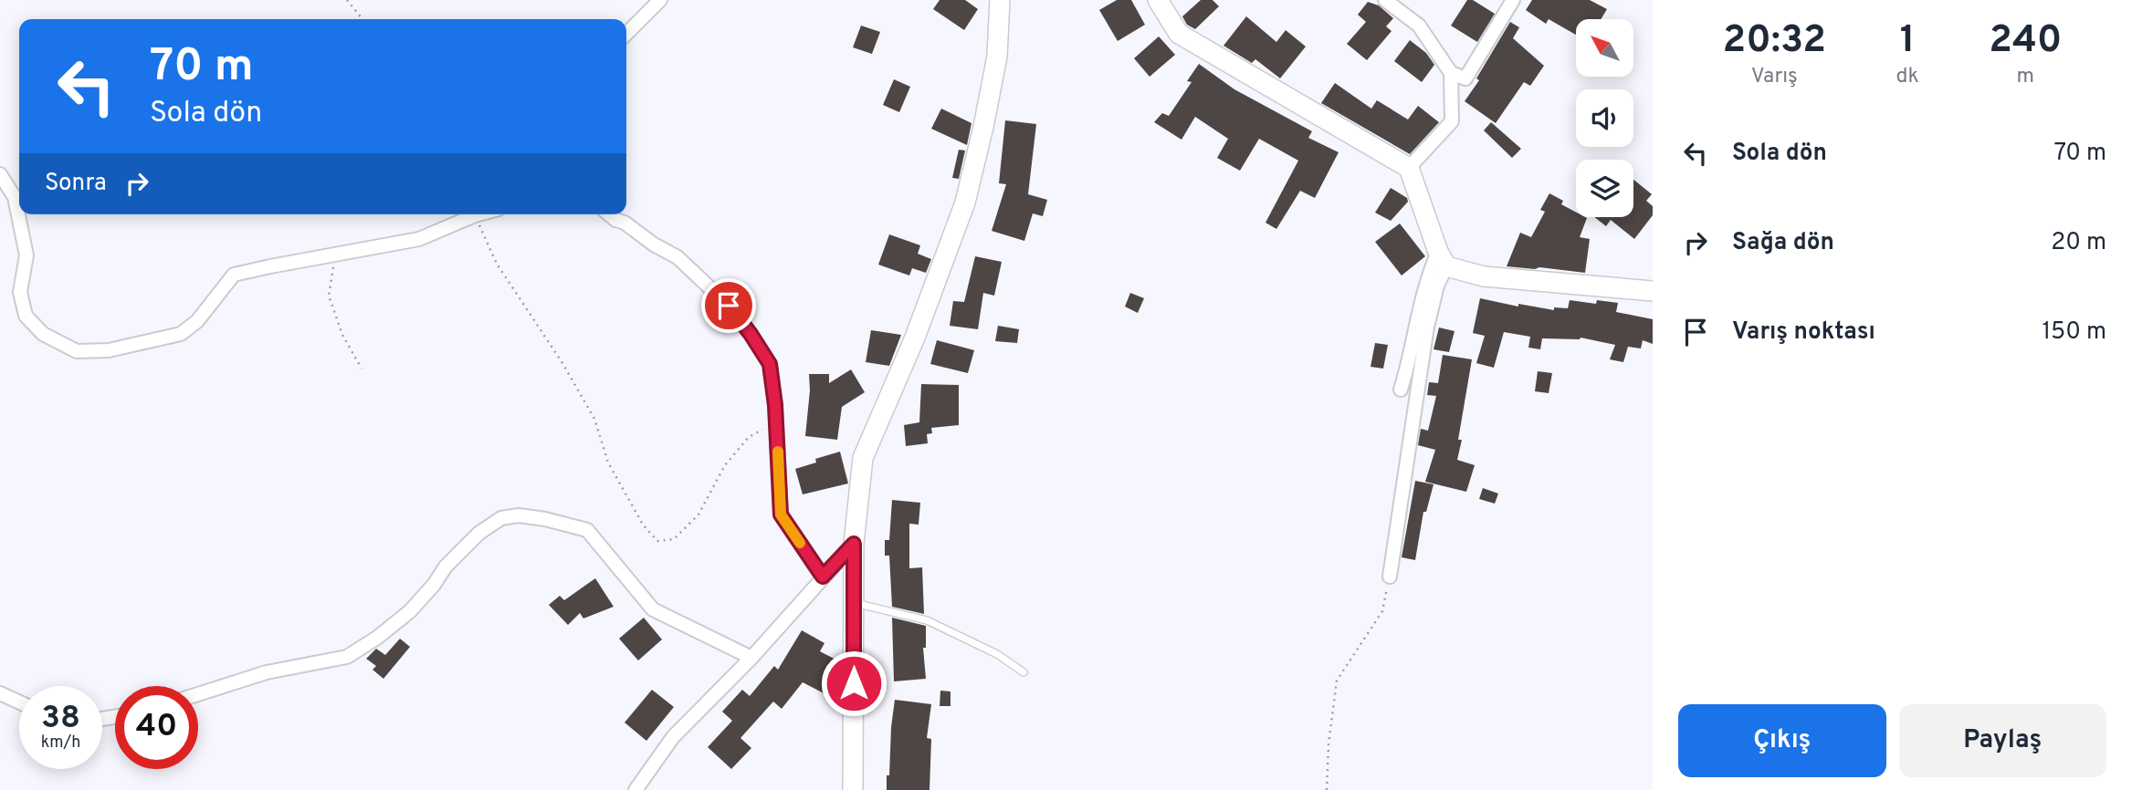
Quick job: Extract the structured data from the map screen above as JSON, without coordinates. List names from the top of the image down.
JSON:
{
  "north": "top left",
  "page": {
    "eta": [
      "20:32",
      "Varış",
      "1",
      "dk",
      "240",
      "m"
    ],
    "turn": ["70 m", "Sola dön"],
    "list": [
      {
        "name": "Sola dön",
        "value": "70 m"
      },
      {
        "name": "Sağa dön",
        "value": "20 m"
      },
      {
        "name": "Varış noktası",
        "value": "150 m"
      }
    ],
    "then": "Sonra",
    "speed": "38 km/h",
    "limit": "40",
    "buttons": ["Çıkış", "Paylaş"]
  }
}
